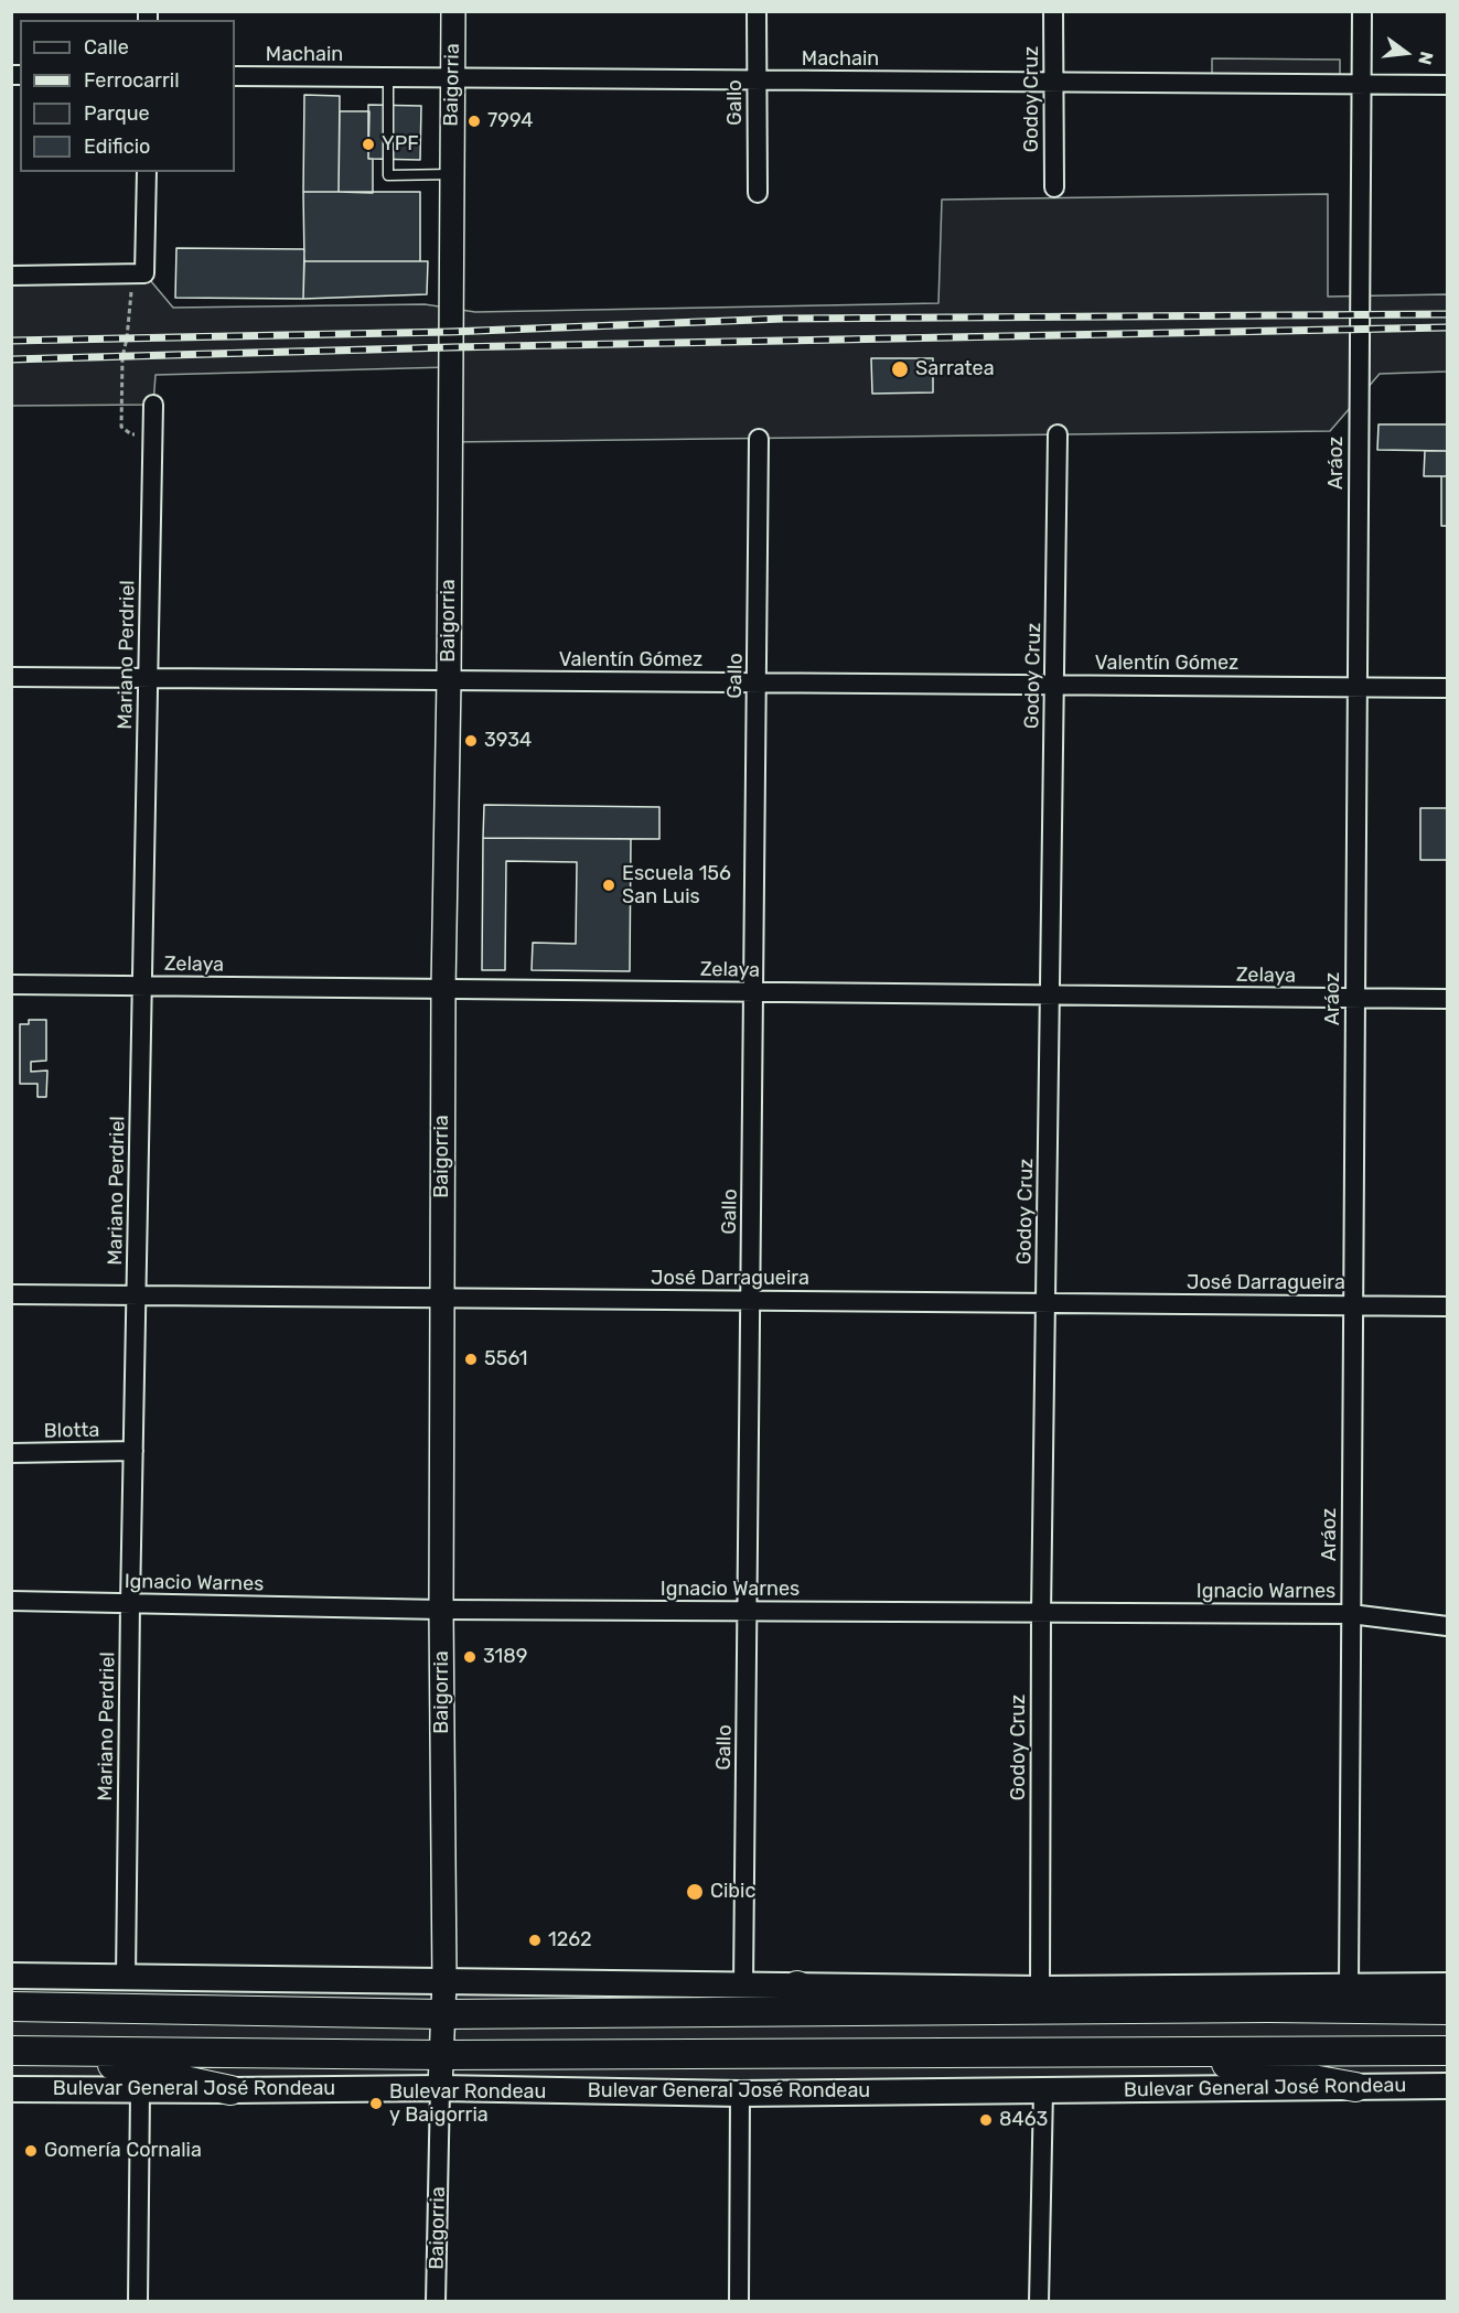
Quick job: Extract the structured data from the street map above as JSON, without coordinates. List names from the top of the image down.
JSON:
{
  "streets": {
    "main road": ["Bulevar General José Rondeau"],
    "street": [
      "Machain",
      "Baigorria",
      "Godoy Cruz",
      "Gallo",
      "Aráoz",
      "Mariano Perdriel",
      "Valentín Gómez",
      "Zelaya",
      "José Darragueira",
      "Blotta",
      "Ignacio Warnes"
    ]
  },
  "crossings": [
    ["Machain", "Baigorria"],
    ["Machain", "Godoy Cruz"],
    ["Machain", "Gallo"],
    ["Machain", "Aráoz"],
    ["Baigorria", "Valentín Gómez"],
    ["Baigorria", "Zelaya"],
    ["Baigorria", "José Darragueira"],
    ["Baigorria", "Ignacio Warnes"],
    ["Baigorria", "Bulevar General José Rondeau"],
    ["Godoy Cruz", "Valentín Gómez"],
    ["Godoy Cruz", "Zelaya"],
    ["Godoy Cruz", "José Darragueira"],
    ["Godoy Cruz", "Ignacio Warnes"],
    ["Gallo", "Valentín Gómez"],
    ["Gallo", "Zelaya"],
    ["Gallo", "José Darragueira"],
    ["Gallo", "Ignacio Warnes"],
    ["Aráoz", "Valentín Gómez"],
    ["Aráoz", "Zelaya"],
    ["Aráoz", "José Darragueira"],
    ["Aráoz", "Ignacio Warnes"],
    ["Mariano Perdriel", "Valentín Gómez"],
    ["Mariano Perdriel", "Zelaya"],
    ["Mariano Perdriel", "José Darragueira"],
    ["Mariano Perdriel", "Blotta"],
    ["Mariano Perdriel", "Ignacio Warnes"]
  ],
  "places": [
    "7994",
    "YPF",
    "Sarratea",
    "3934",
    "Escuela 156 San Luis",
    "5561",
    "3189",
    "Cibic",
    "1262",
    "Bulevar Rondeau y Baigorria",
    "8463",
    "Gomería Cornalia"
  ],
  "legend": [
    "Calle",
    "Ferrocarril",
    "Parque",
    "Edificio"
  ],
  "north": "right"
}
